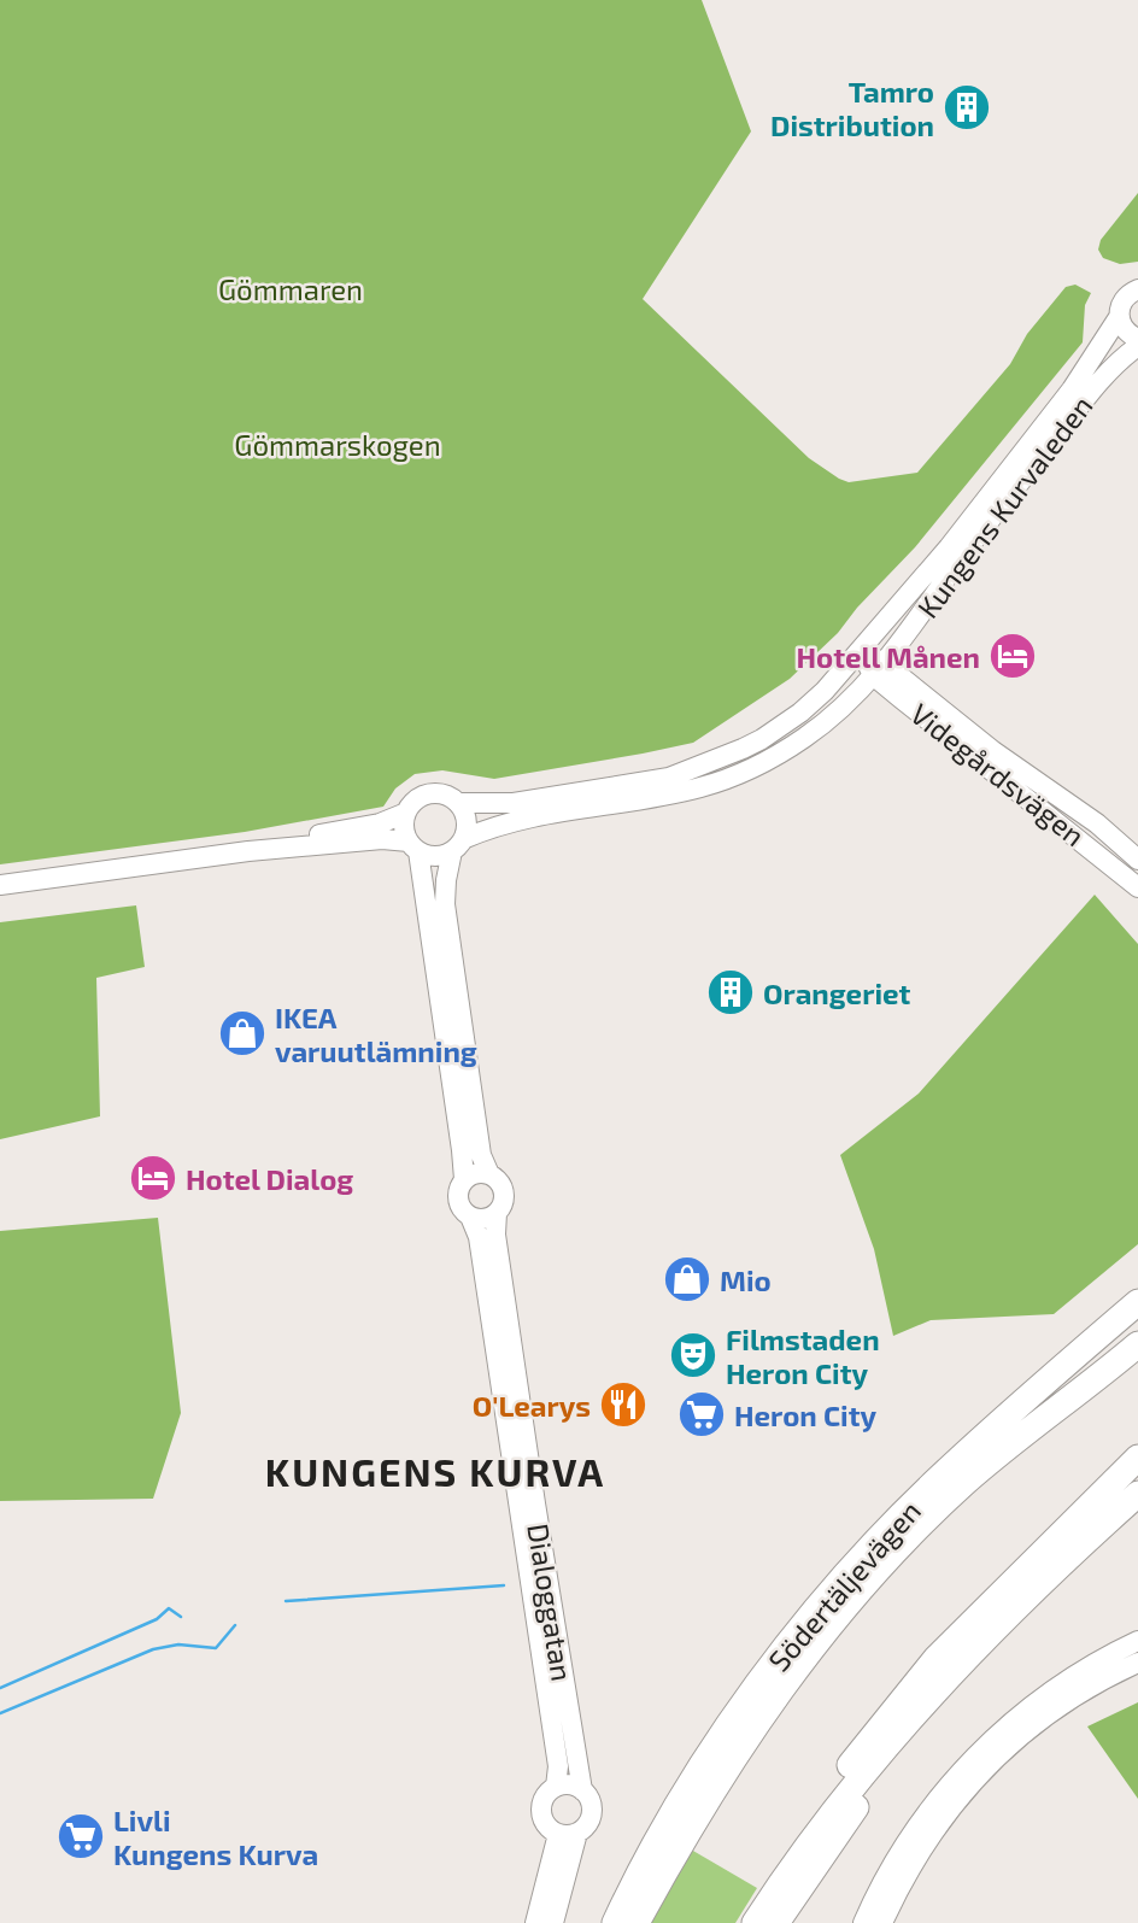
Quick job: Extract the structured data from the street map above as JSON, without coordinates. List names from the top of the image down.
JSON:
{
  "streets": {
    "highway": ["Södertäljevägen"],
    "street": ["Kungens Kurvaleden", "Videgårdsvägen", "Dialoggatan"]
  },
  "crossings": [
    ["Kungens Kurvaleden", "Videgårdsvägen"]
  ],
  "districts": ["KUNGENS KURVA"],
  "parks": ["Gömmaren", "Gömmarskogen"],
  "places": {
    "building": ["Tamro Distribution", "Orangeriet"],
    "hotel": ["Hotell Månen", "Hotel Dialog"],
    "shop": ["IKEA varuutlämning", "Mio"],
    "theatre": ["Filmstaden Heron City"],
    "restaurant": ["O'Learys"],
    "supermarket": ["Heron City", "Livli Kungens Kurva"]
  }
}
